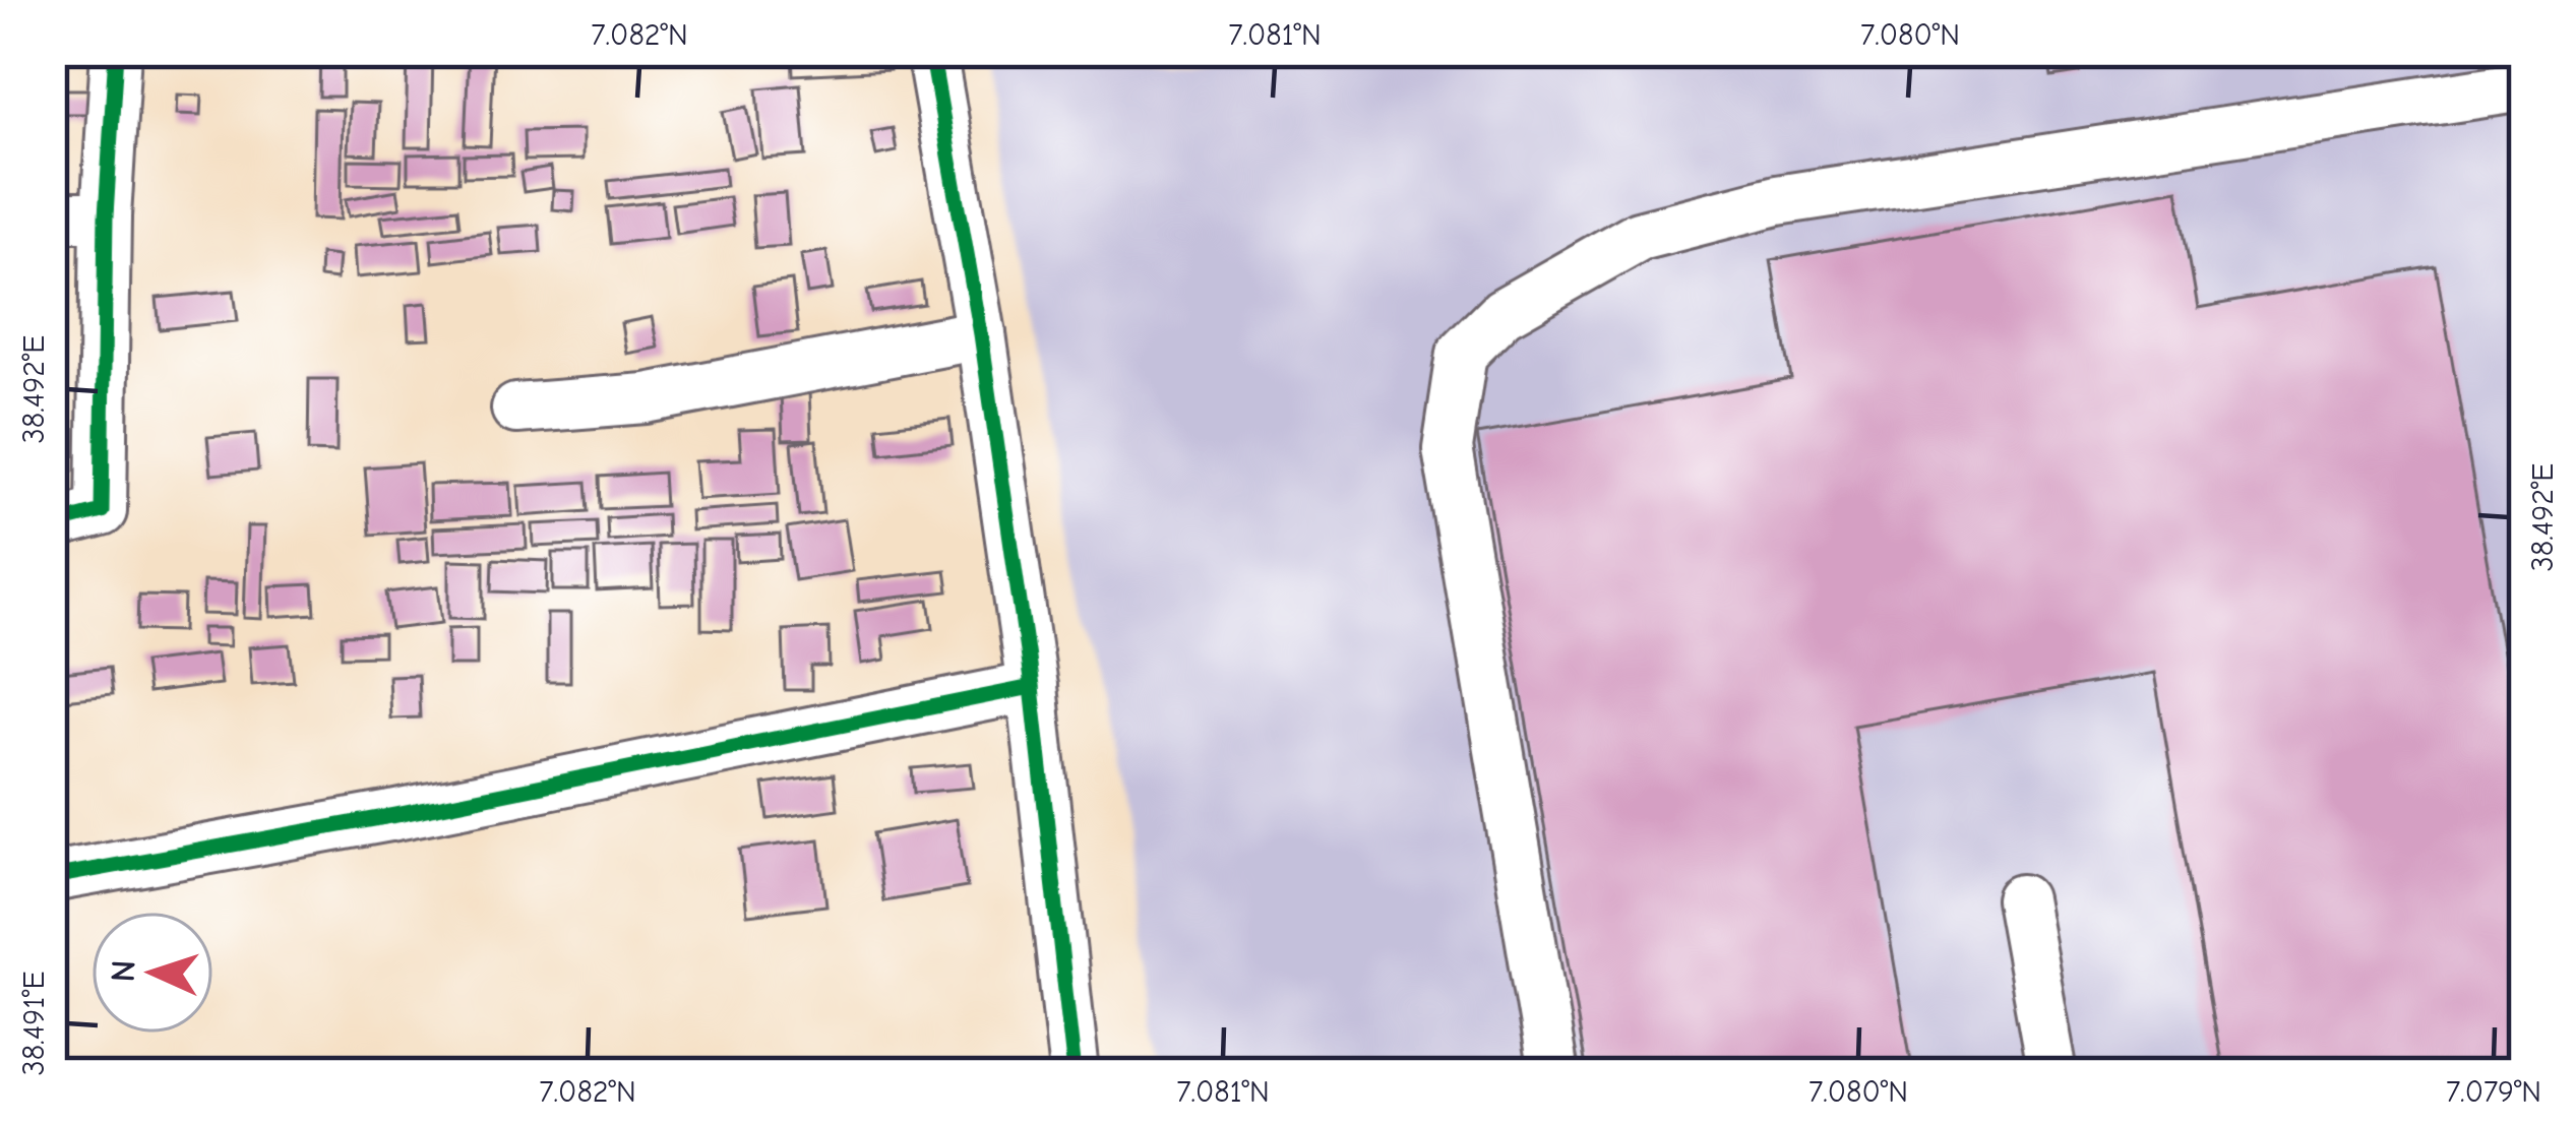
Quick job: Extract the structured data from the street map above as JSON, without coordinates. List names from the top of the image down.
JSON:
{
  "north": "left",
  "coordinates": [
    "7.082°N",
    "7.081°N",
    "7.080°N",
    "38.492°E",
    "38.491°E",
    "7.079°N"
  ]
}
